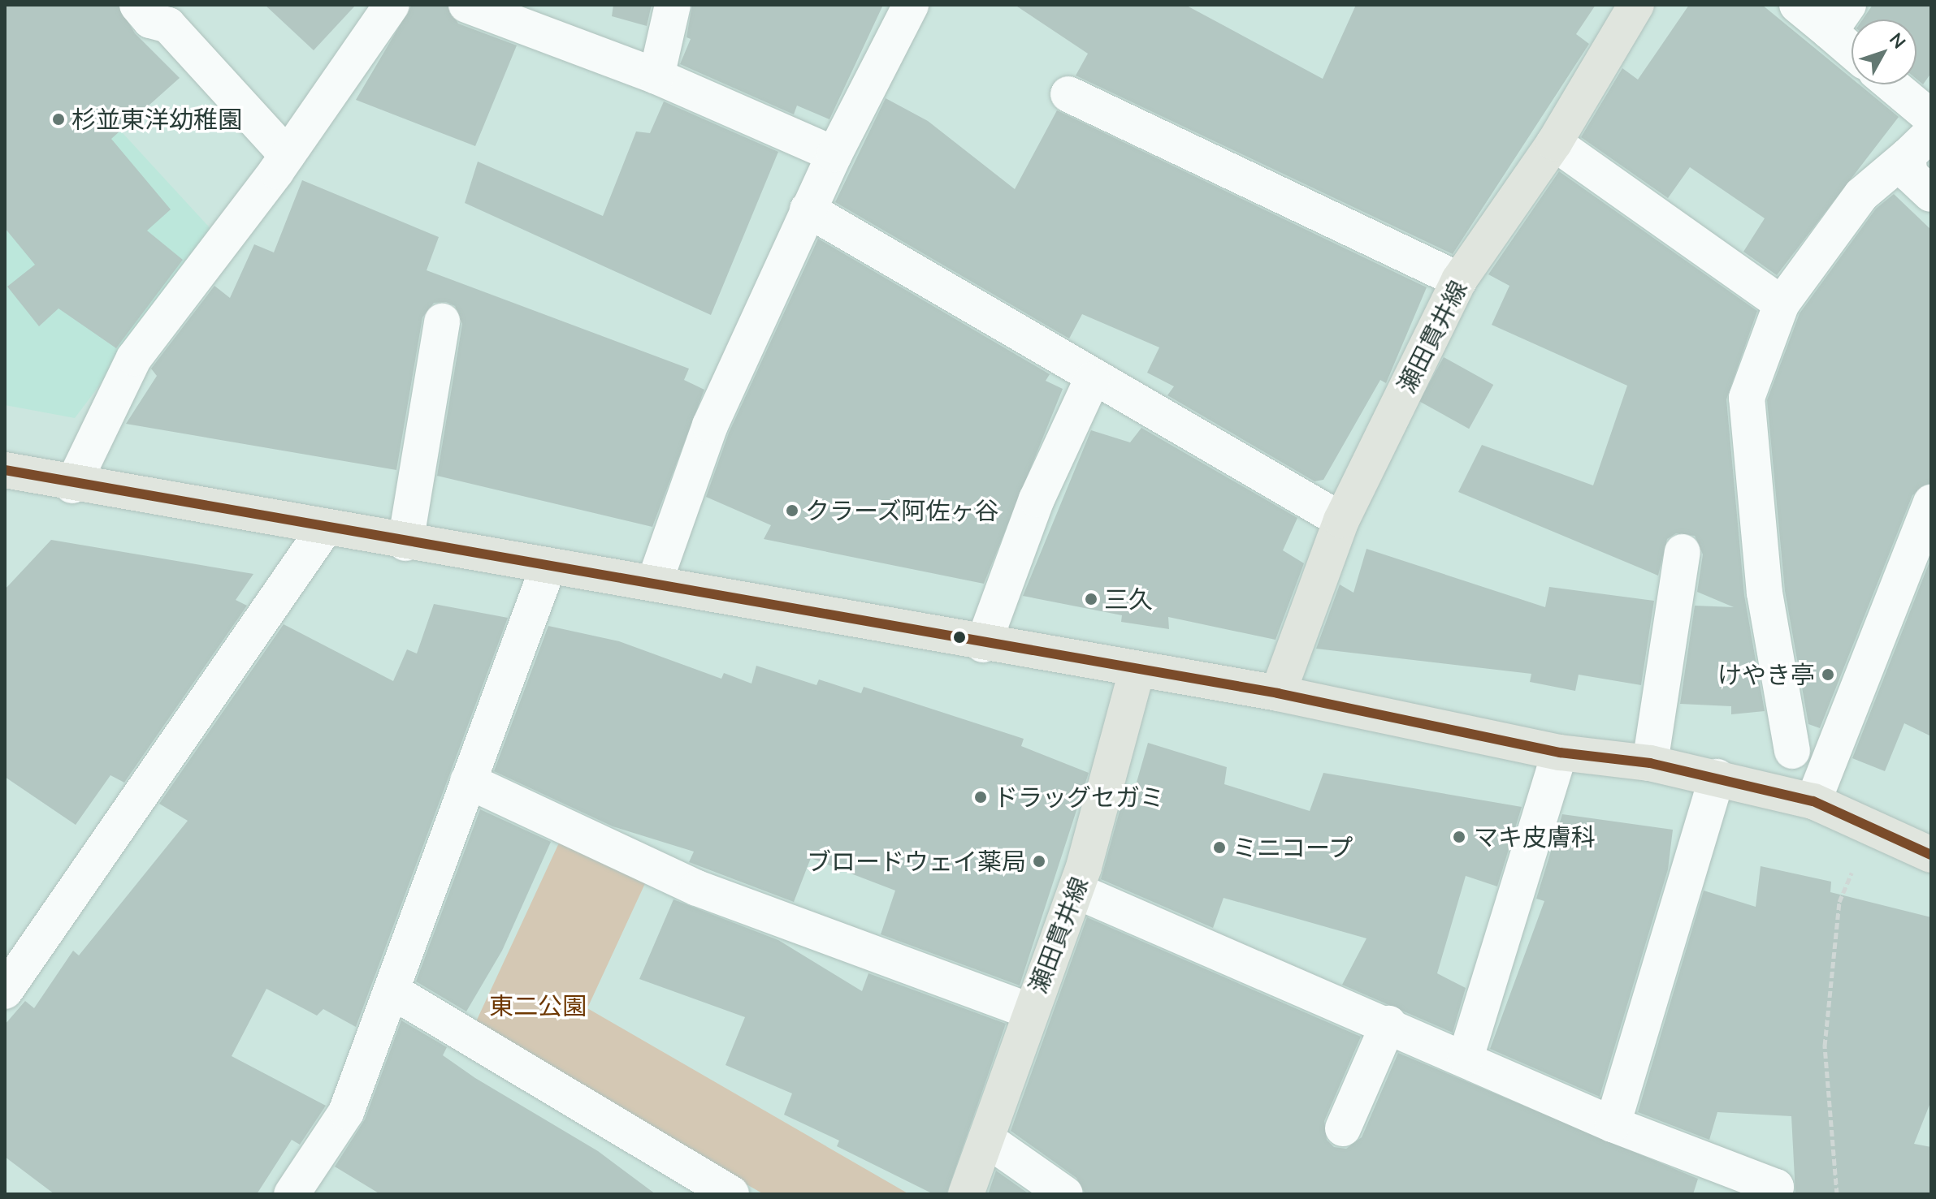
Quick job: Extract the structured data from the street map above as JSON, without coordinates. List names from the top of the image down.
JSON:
{
  "streets": {
    "main road": ["瀬田貫井線"]
  },
  "parks": ["東二公園"],
  "places": [
    "杉並東洋幼稚園",
    "クラーズ阿佐ヶ谷",
    "三久",
    "けやき亭",
    "ドラッグセガミ",
    "マキ皮膚科",
    "ミニコープ",
    "ブロードウェイ薬局"
  ],
  "north": "top right"
}
